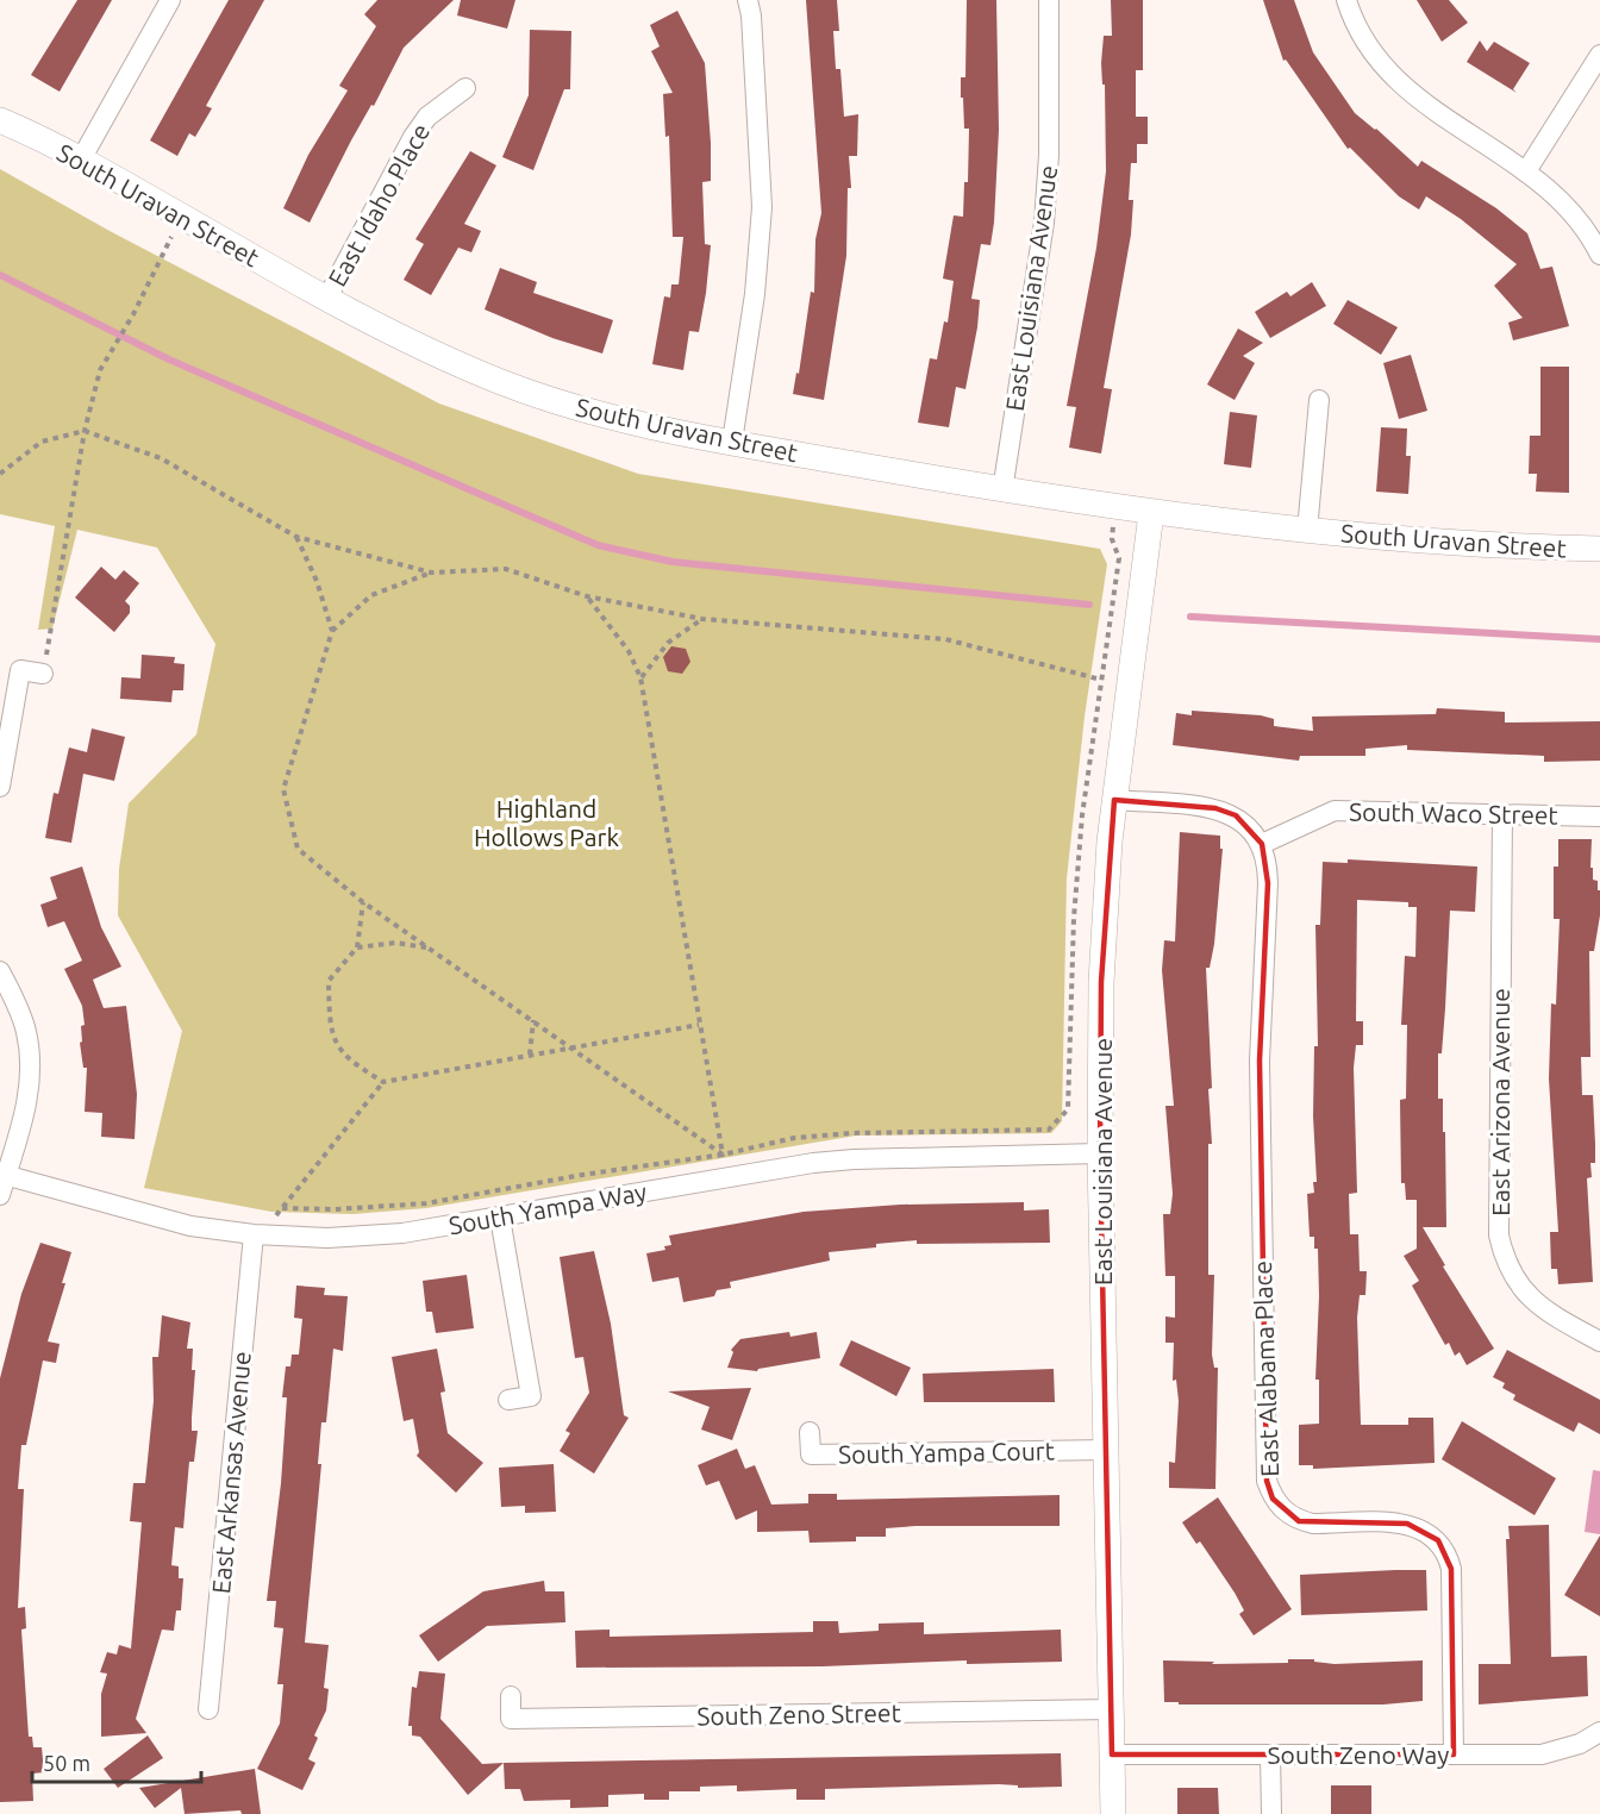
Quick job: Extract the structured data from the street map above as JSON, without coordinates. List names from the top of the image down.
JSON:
{
  "streets": {
    "street": [
      "South Uravan Street",
      "East Idaho Place",
      "East Louisiana Avenue",
      "South Waco Street",
      "East Arizona Avenue",
      "South Yampa Way",
      "East Alabama Place",
      "South Yampa Court",
      "East Arkansas Avenue",
      "South Zeno Street",
      "South Zeno Way"
    ]
  },
  "crossings": [
    ["South Uravan Street", "East Idaho Place"],
    ["South Uravan Street", "East Louisiana Avenue"],
    ["East Louisiana Avenue", "South Yampa Way"],
    ["East Louisiana Avenue", "South Yampa Court"],
    ["East Louisiana Avenue", "South Zeno Street"],
    ["East Louisiana Avenue", "South Zeno Way"],
    ["South Waco Street", "East Arizona Avenue"],
    ["South Waco Street", "East Alabama Place"],
    ["South Yampa Way", "East Arkansas Avenue"],
    ["East Alabama Place", "South Zeno Way"]
  ],
  "parks": ["Highland Hollows Park"],
  "scale_bar": "50 m"
}
